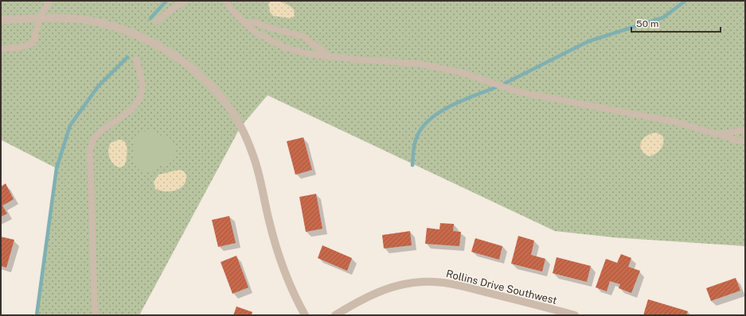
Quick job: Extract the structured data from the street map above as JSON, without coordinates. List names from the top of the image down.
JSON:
{
  "streets": {
    "street": ["Rollins Drive Southwest"]
  },
  "scale_bar": "50 m"
}
